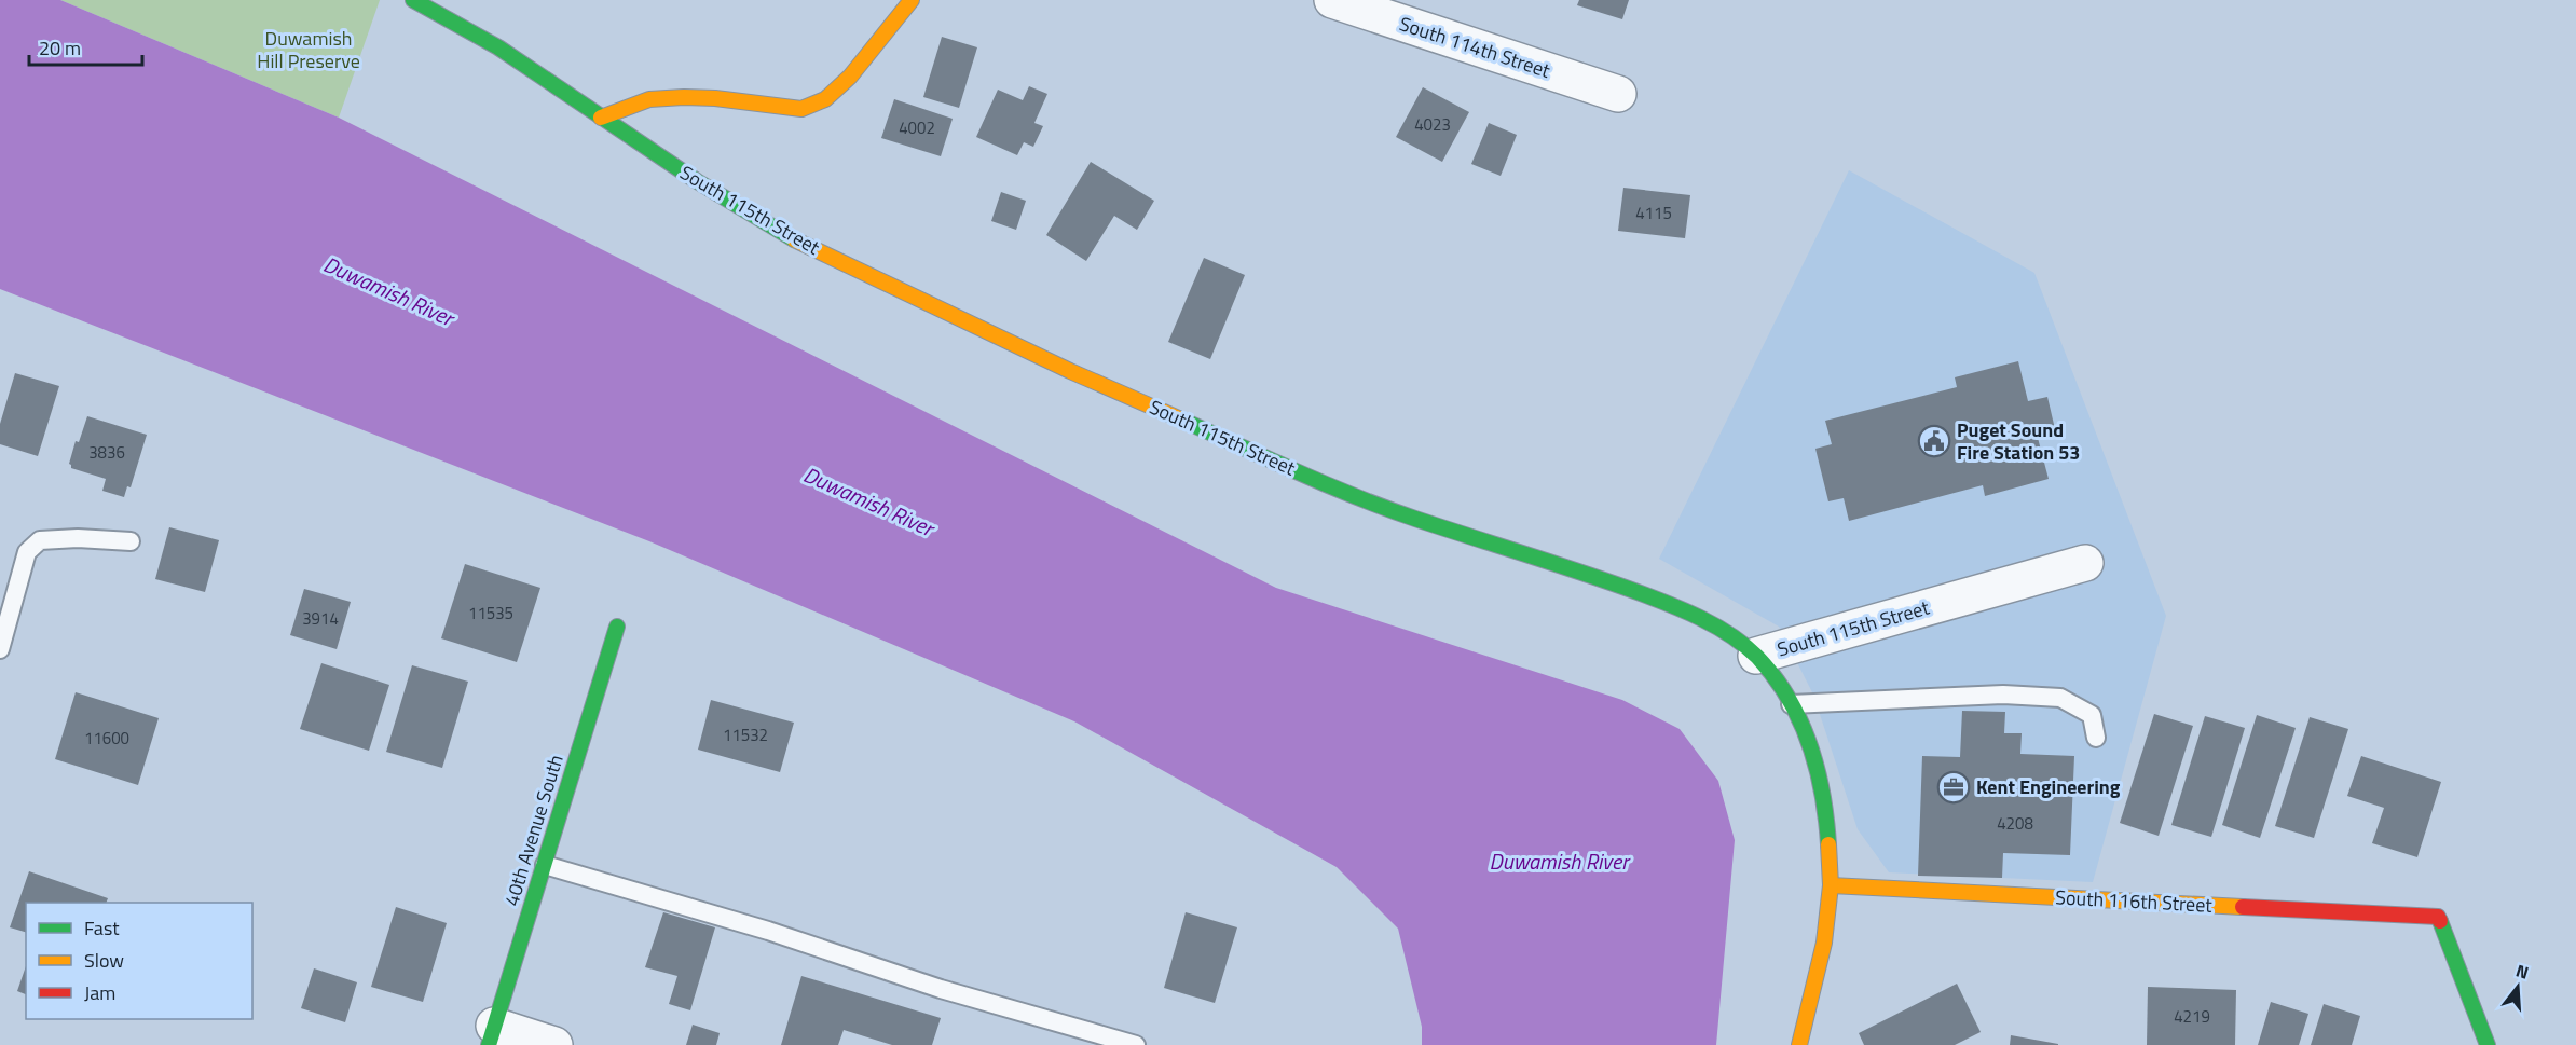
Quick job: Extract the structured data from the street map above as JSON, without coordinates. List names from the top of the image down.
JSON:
{
  "streets": {
    "street": [
      "South 114th Street",
      "South 115th Street",
      "40th Avenue South",
      "South 116th Street"
    ]
  },
  "water": ["Duwamish River"],
  "parks": ["Duwamish Hill Preserve"],
  "places": {
    "public building": ["Puget Sound Fire Station 53"],
    "office": ["Kent Engineering"]
  },
  "house_numbers": [
    "4023",
    "4002",
    "4115",
    "3836",
    "11535",
    "3914",
    "11532",
    "11600",
    "4208",
    "4219"
  ],
  "legend": ["Fast", "Slow", "Jam"],
  "scale_bar": "20 m",
  "north": "top"
}
